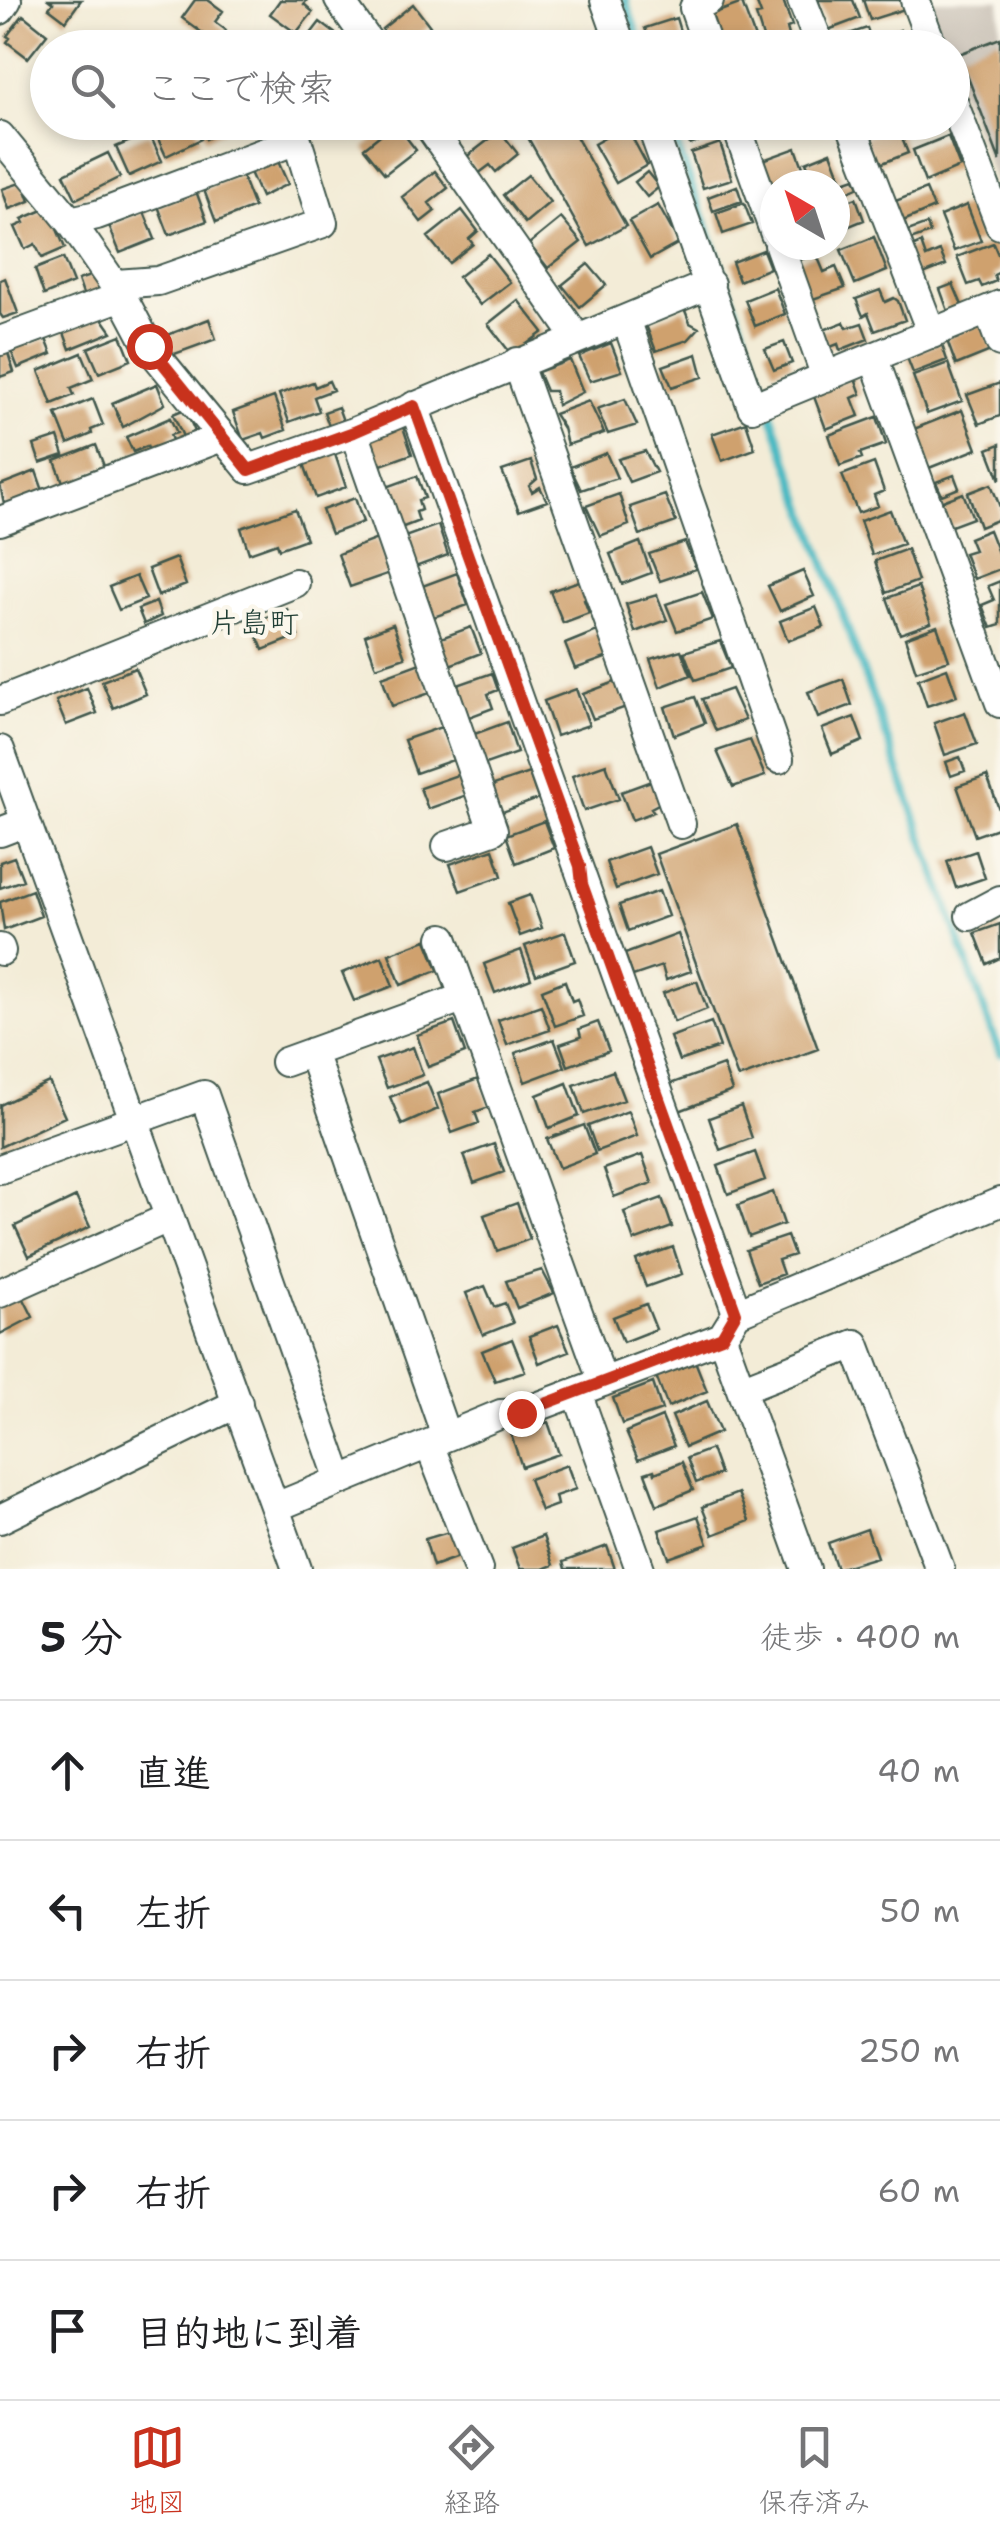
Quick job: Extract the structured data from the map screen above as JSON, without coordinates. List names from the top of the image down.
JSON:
{
  "districts": ["片島町"],
  "north": "top left",
  "page": {
    "search": "ここで検索",
    "heading": ["5 分", "徒歩 · 400 m"],
    "list": [
      ["直進", "40 m"],
      ["左折", "50 m"],
      ["右折", "250 m"],
      ["右折", "60 m"],
      "目的地に到着"
    ],
    "nav": ["地図", "経路", "保存済み"]
  }
}
